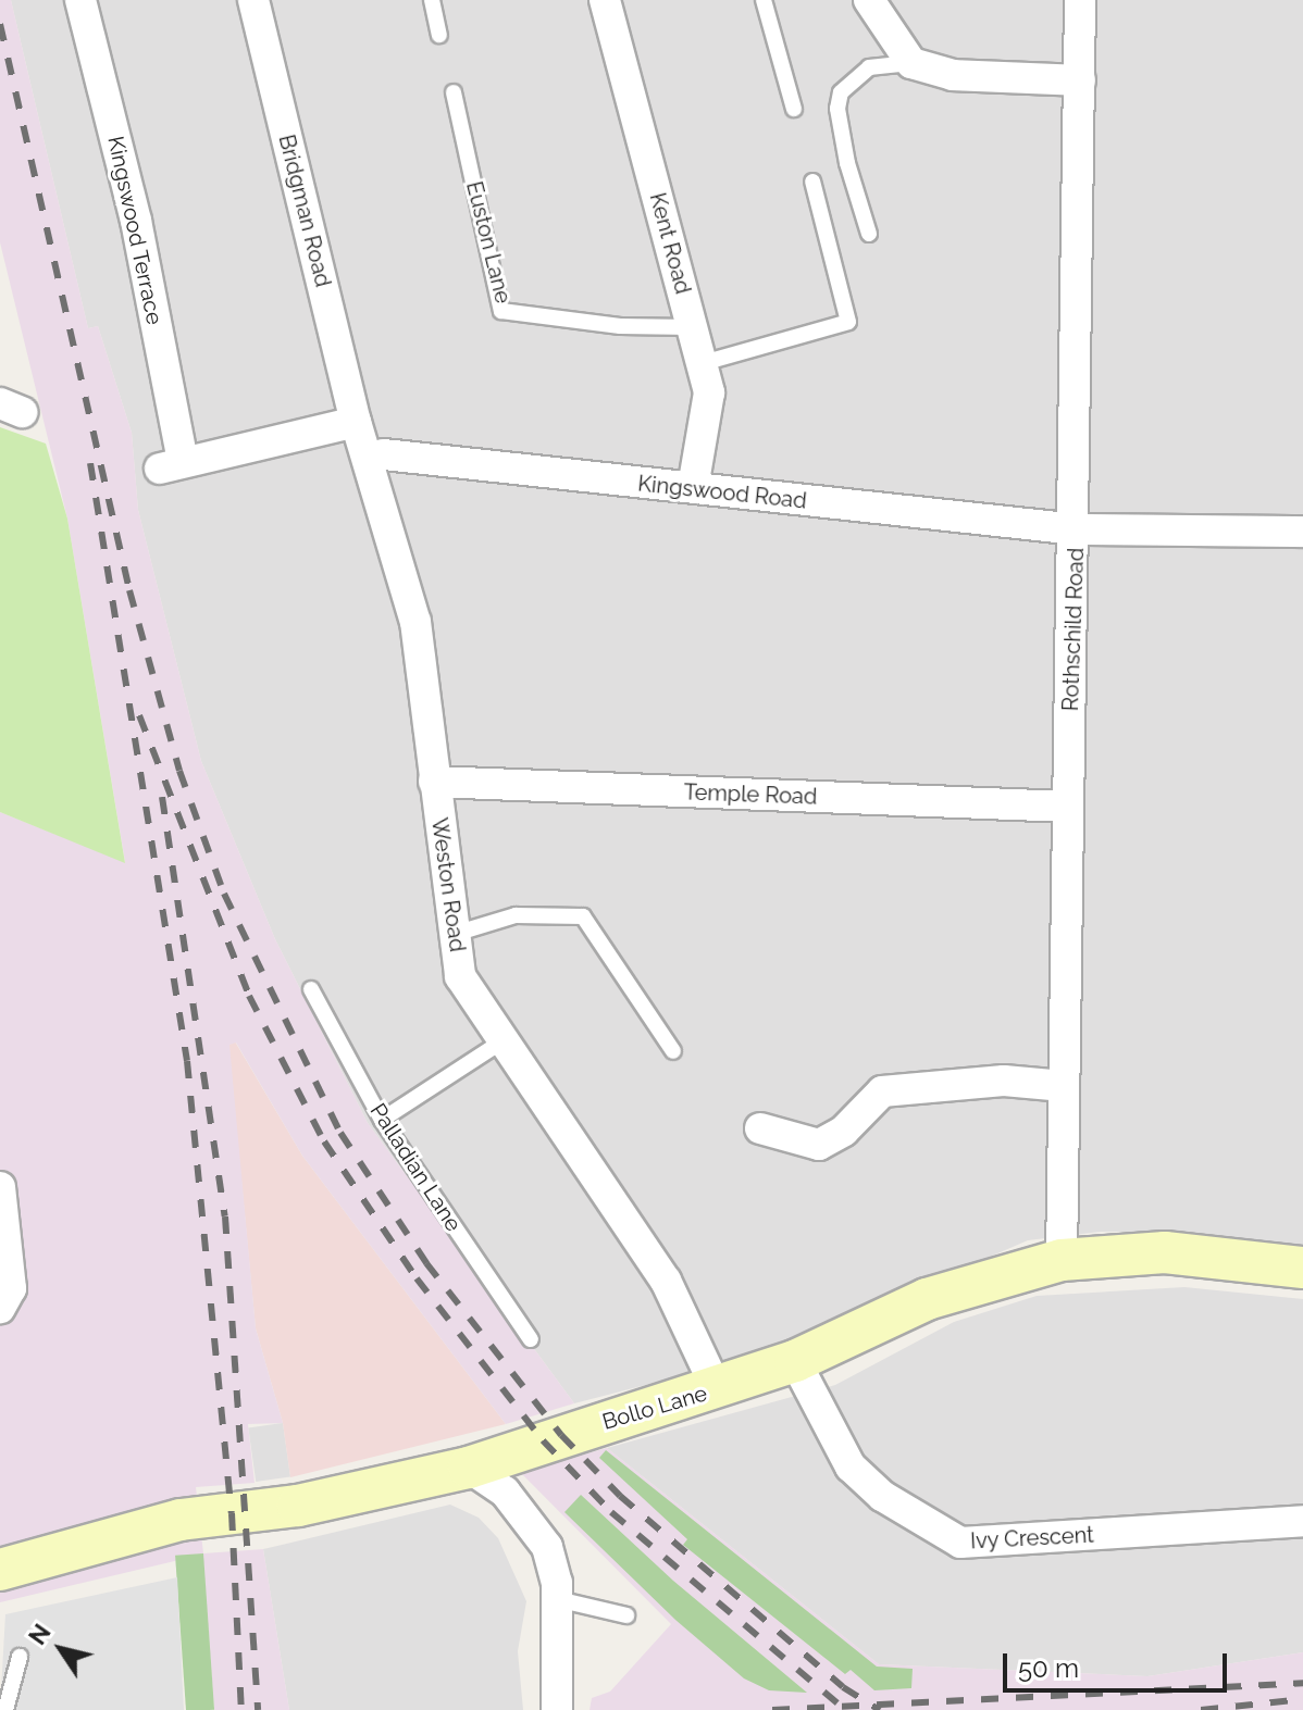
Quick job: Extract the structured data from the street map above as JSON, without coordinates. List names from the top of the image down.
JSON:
{
  "streets": {
    "street": [
      "Bridgman Road",
      "Kingswood Terrace",
      "Kent Road",
      "Kingswood Road",
      "Rothschild Road",
      "Temple Road",
      "Weston Road",
      "Bollo Lane",
      "Ivy Crescent"
    ],
    "lane": ["Euston Lane", "Palladian Lane"]
  },
  "crossings": [
    ["Bridgman Road", "Kingswood Terrace"],
    ["Bridgman Road", "Weston Road"],
    ["Kingswood Terrace", "Weston Road"],
    ["Euston Lane", "Kent Road"],
    ["Kent Road", "Kingswood Road"],
    ["Kingswood Road", "Rothschild Road"],
    ["Kingswood Road", "Weston Road"],
    ["Rothschild Road", "Temple Road"],
    ["Rothschild Road", "Bollo Lane"],
    ["Temple Road", "Weston Road"],
    ["Weston Road", "Bollo Lane"],
    ["Bollo Lane", "Ivy Crescent"]
  ],
  "scale_bar": "50 m",
  "north": "top left"
}
